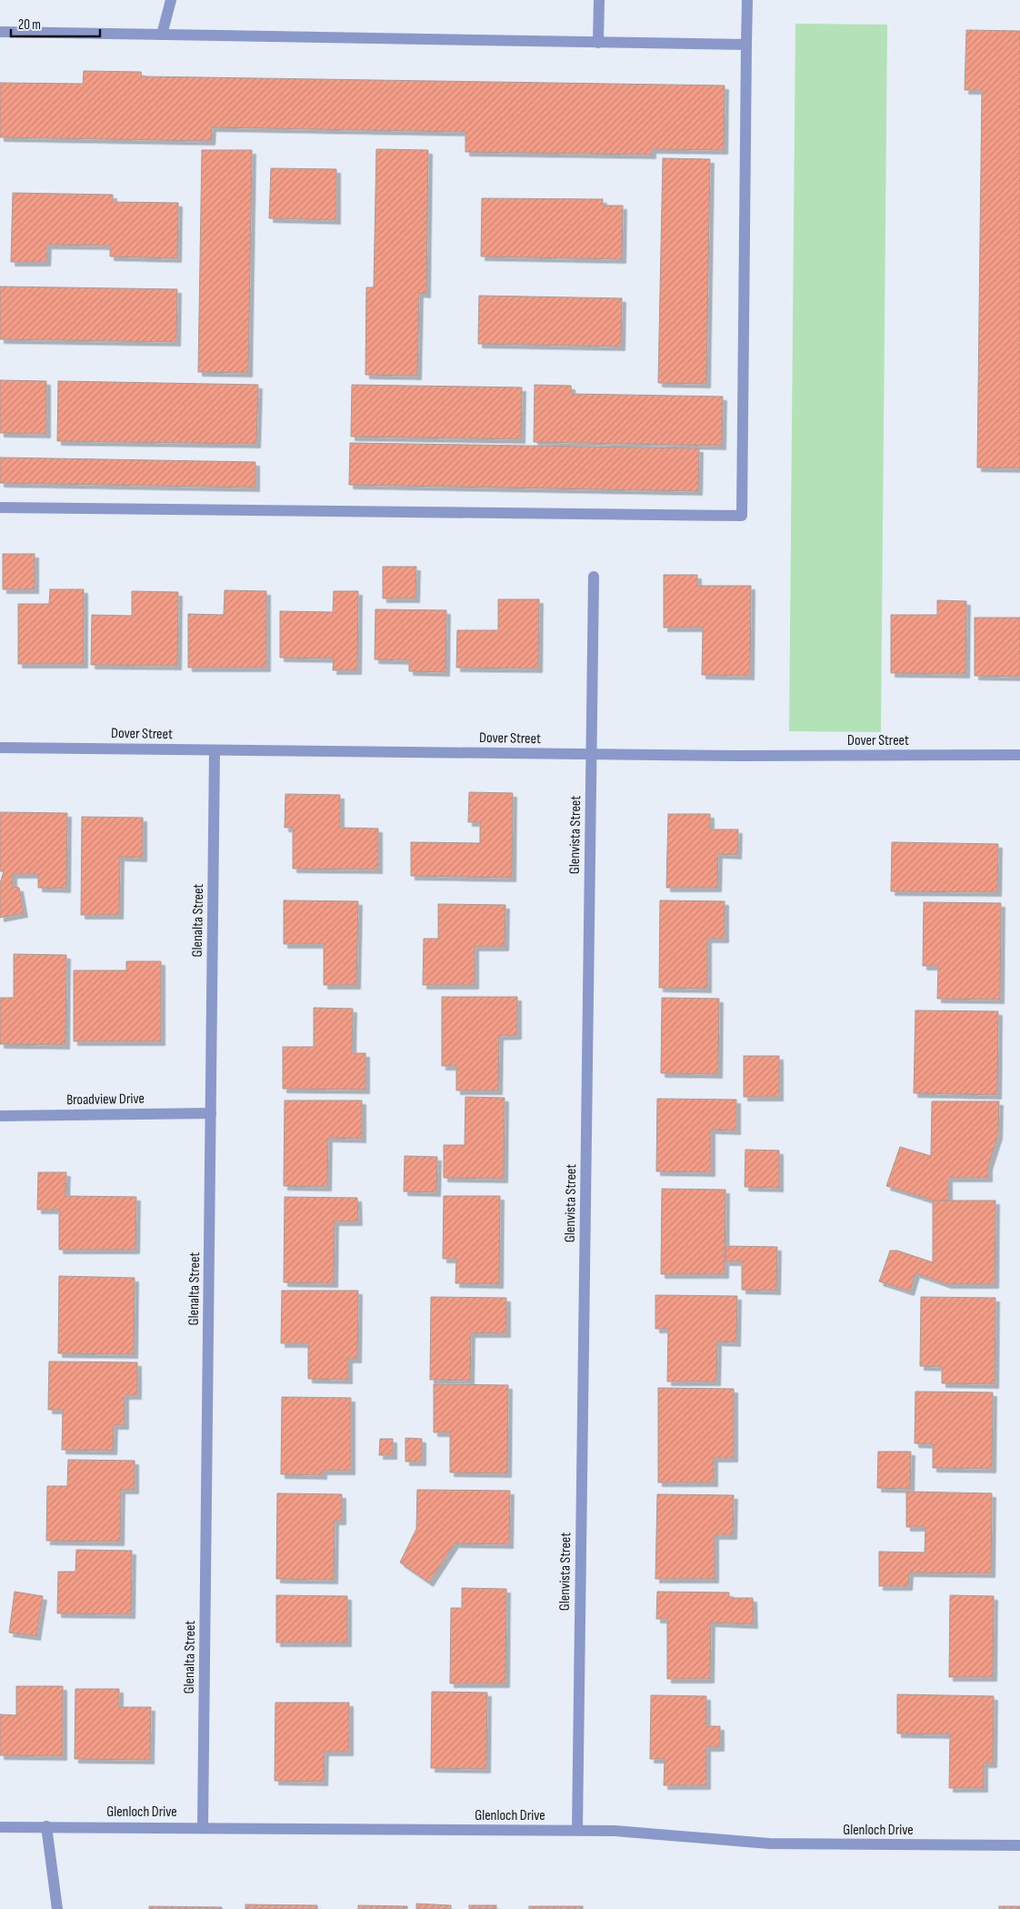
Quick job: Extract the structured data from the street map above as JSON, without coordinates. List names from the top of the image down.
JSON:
{
  "streets": {
    "street": [
      "Dover Street",
      "Glenvista Street",
      "Glenalta Street",
      "Broadview Drive",
      "Glenloch Drive"
    ]
  },
  "crossings": [
    ["Dover Street", "Glenvista Street"],
    ["Dover Street", "Glenalta Street"],
    ["Glenvista Street", "Glenloch Drive"],
    ["Glenalta Street", "Broadview Drive"],
    ["Glenalta Street", "Glenloch Drive"]
  ],
  "scale_bar": "20 m"
}
